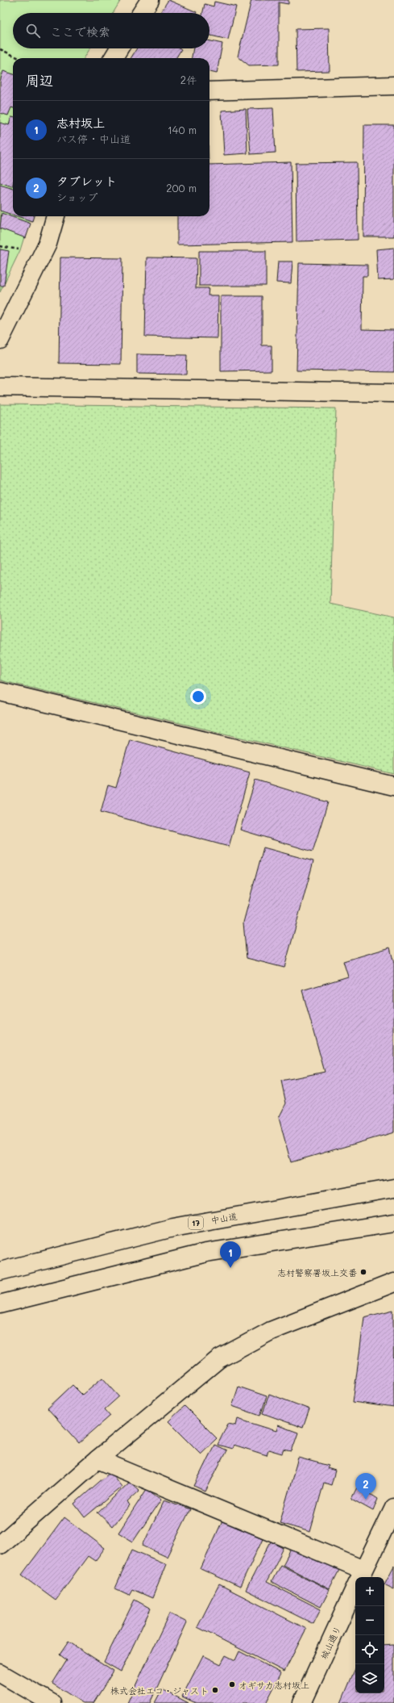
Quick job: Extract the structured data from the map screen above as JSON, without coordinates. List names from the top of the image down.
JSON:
{
  "streets": {
    "main road": ["中山道", "17", "城山通り"]
  },
  "places": ["志村警察署坂上交番", "オギサカ志村坂上", "株式会社エコ・ジャスト"],
  "page": {
    "search": "ここで検索",
    "heading": ["周辺", "2件"],
    "list": [
      {
        "mark": "1",
        "name": "志村坂上",
        "note": "バス停 · 中山道",
        "value": "140 m"
      },
      {
        "mark": "2",
        "name": "タブレット",
        "note": "ショップ",
        "value": "200 m"
      }
    ],
    "pins": ["1", "2"],
    "map_buttons": ["+", "−"]
  }
}
